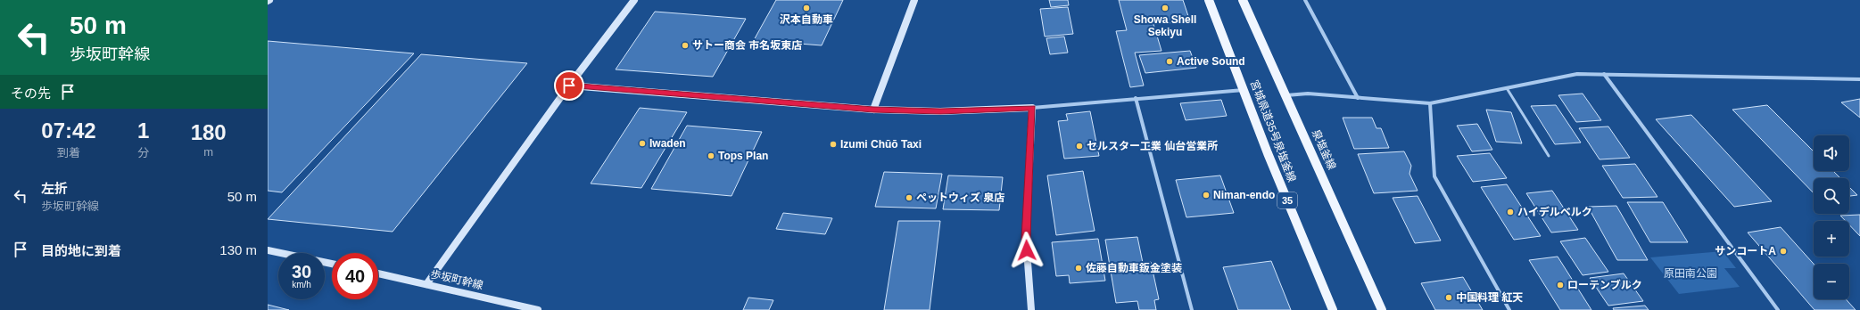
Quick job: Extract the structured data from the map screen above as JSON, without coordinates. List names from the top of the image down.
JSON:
{
  "streets": {
    "main road": ["宮城県道35号泉塩釜線", "泉塩釜線", "35"],
    "street": ["歩坂町幹線"]
  },
  "parks": ["原田南公園"],
  "places": [
    "沢本自動車",
    "Showa Shell Sekiyu",
    "サトー商会 市名坂東店",
    "Active Sound",
    "Iwaden",
    "Izumi Chūō Taxi",
    "セルスター工業 仙台営業所",
    "Tops Plan",
    "Niman-endo",
    "ペットウィズ 泉店",
    "ハイデルベルク",
    "サンコートA",
    "佐藤自動車鈑金塗装",
    "ローテンブルク",
    "中国料理 紅天"
  ],
  "page": {
    "turn": ["50 m", "歩坂町幹線"],
    "then": "その先",
    "eta": [
      "07:42",
      "到着",
      "1",
      "分",
      "180",
      "m"
    ],
    "map_buttons": ["+", "−"],
    "list": [
      {
        "name": "左折",
        "note": "歩坂町幹線",
        "value": "50 m"
      },
      {
        "name": "目的地に到着",
        "value": "130 m"
      }
    ],
    "speed": "30 km/h",
    "limit": "40"
  }
}
